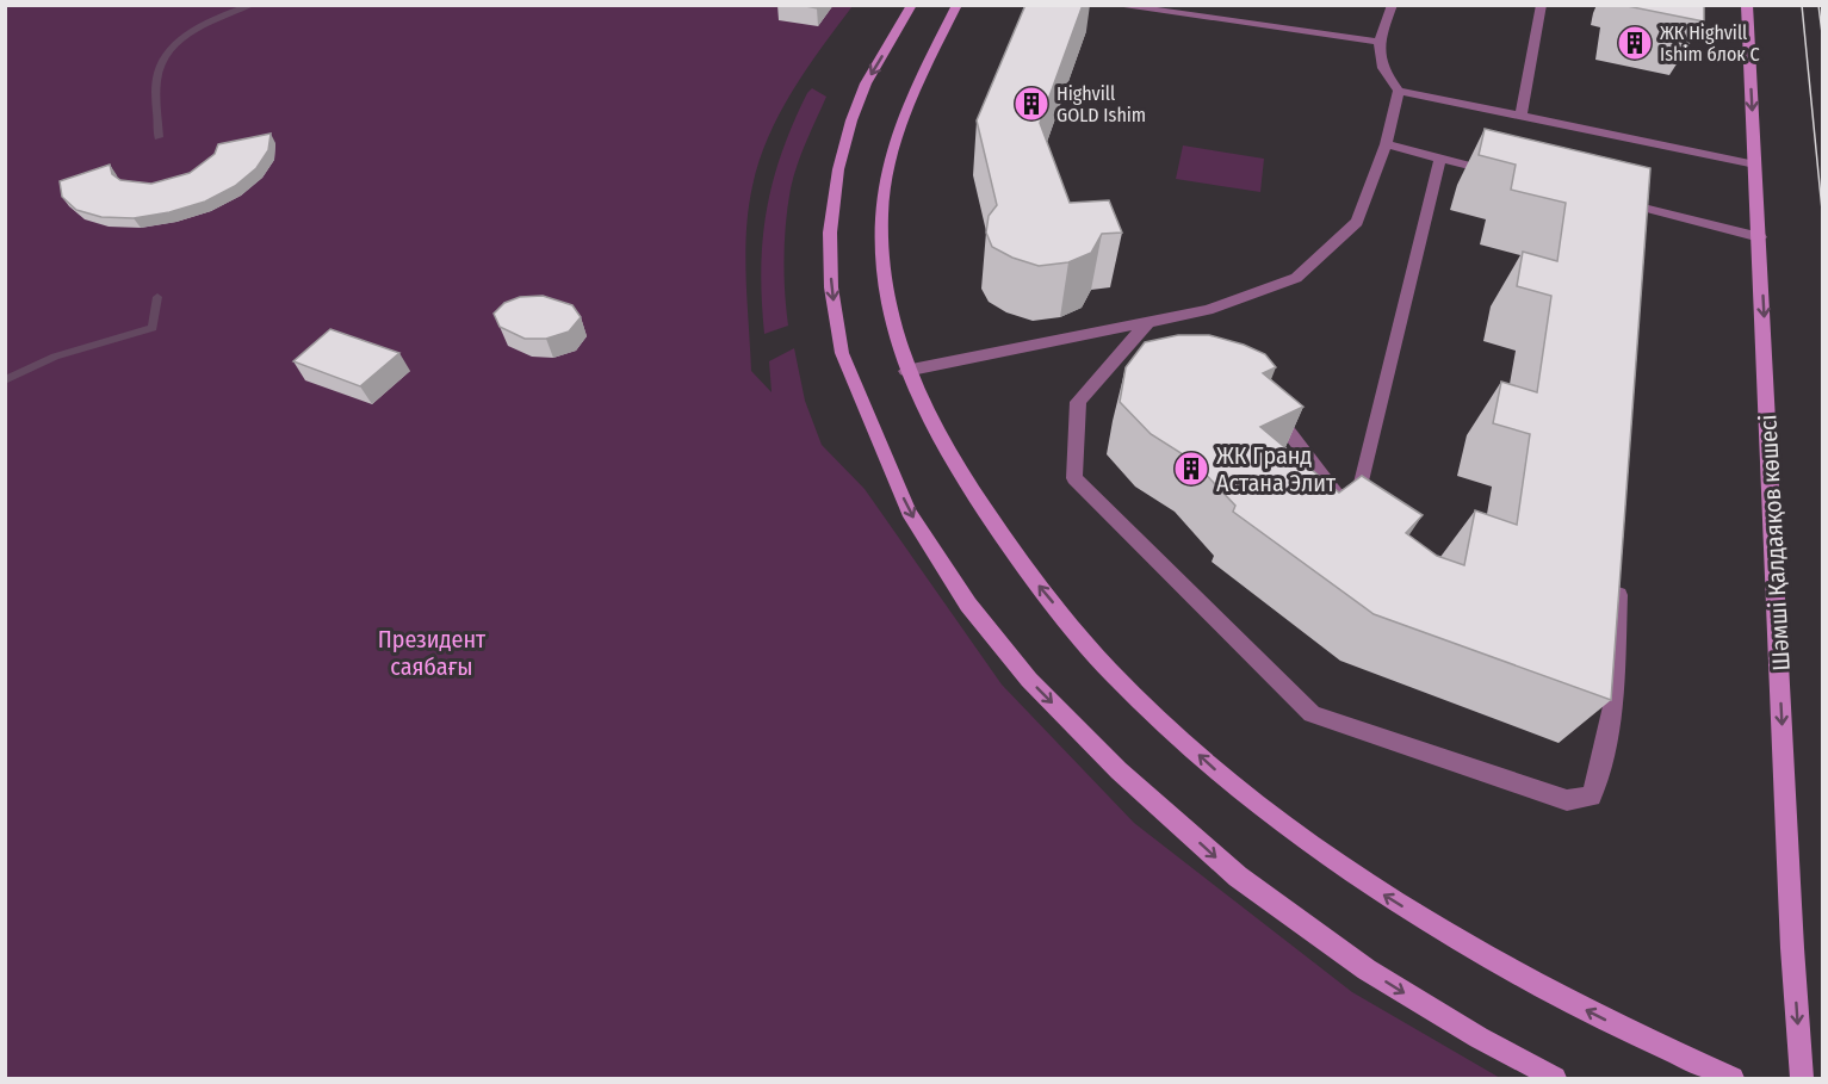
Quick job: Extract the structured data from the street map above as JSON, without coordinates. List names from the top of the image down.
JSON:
{
  "streets": {
    "main road": ["Шәмші Қалдаяқов көшесі"]
  },
  "one_way": ["Шәмші Қалдаяқов көшесі"],
  "parks": ["Президент саябағы"],
  "places": {
    "building": ["ЖК Highvill Ishim блок C", "Highvill GOLD Ishim", "ЖК Гранд Астана Элит"]
  }
}
